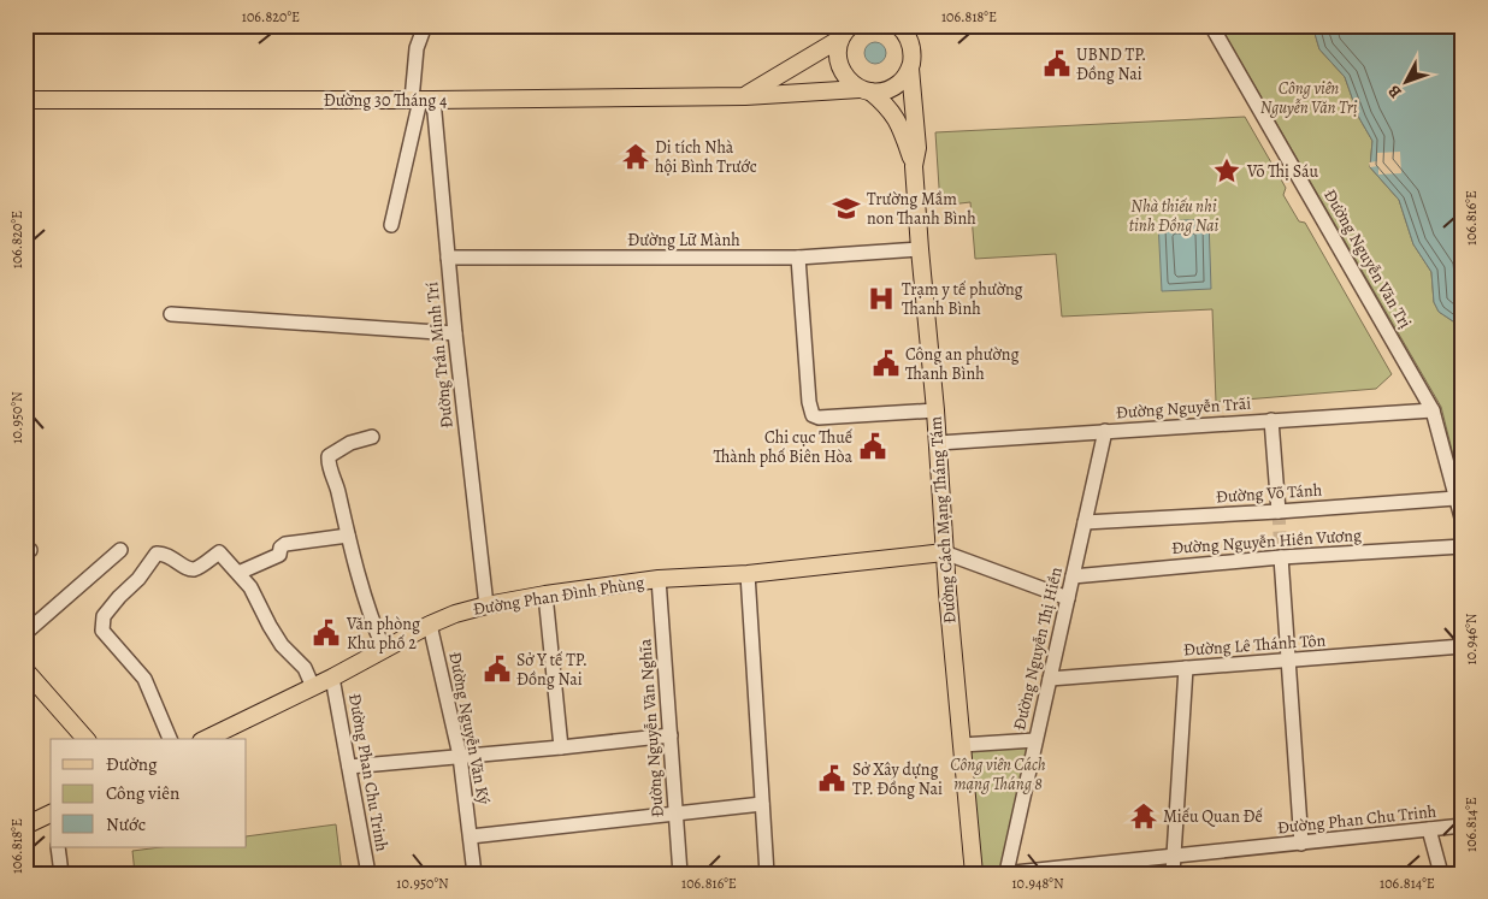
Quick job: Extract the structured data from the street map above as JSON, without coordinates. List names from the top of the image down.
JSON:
{
  "streets": {
    "main road": ["Đường 30 Tháng 4", "Đường Cách Mạng Tháng Tám", "Đường Phan Đình Phùng"],
    "street": [
      "Đường Lữ Mành",
      "Đường Nguyễn Văn Trị",
      "Đường Trần Minh Trí",
      "Đường Nguyễn Trãi",
      "Đường Võ Tánh",
      "Đường Nguyễn Hiền Vương",
      "Đường Lê Thánh Tôn",
      "Đường Nguyễn Thị Hiền",
      "Đường Nguyễn Văn Ký",
      "Đường Nguyễn Văn Nghĩa",
      "Đường Phan Chu Trinh"
    ]
  },
  "crossings": [
    ["Đường 30 Tháng 4", "Đường Trần Minh Trí"],
    ["Đường 30 Tháng 4", "Đường Cách Mạng Tháng Tám"],
    ["Đường Lữ Mành", "Đường Trần Minh Trí"],
    ["Đường Lữ Mành", "Đường Cách Mạng Tháng Tám"],
    ["Đường Nguyễn Văn Trị", "Đường Nguyễn Trãi"],
    ["Đường Nguyễn Văn Trị", "Đường Võ Tánh"],
    ["Đường Trần Minh Trí", "Đường Phan Đình Phùng"],
    ["Đường Nguyễn Trãi", "Đường Cách Mạng Tháng Tám"],
    ["Đường Nguyễn Trãi", "Đường Nguyễn Thị Hiền"],
    ["Đường Võ Tánh", "Đường Nguyễn Thị Hiền"],
    ["Đường Cách Mạng Tháng Tám", "Đường Phan Đình Phùng"],
    ["Đường Nguyễn Hiền Vương", "Đường Nguyễn Thị Hiền"],
    ["Đường Phan Đình Phùng", "Đường Nguyễn Văn Ký"],
    ["Đường Phan Đình Phùng", "Đường Nguyễn Văn Nghĩa"],
    ["Đường Phan Đình Phùng", "Đường Phan Chu Trinh"],
    ["Đường Lê Thánh Tôn", "Đường Nguyễn Thị Hiền"],
    ["Đường Nguyễn Thị Hiền", "Đường Phan Chu Trinh"]
  ],
  "parks": ["Công viên Nguyễn Văn Trị", "Nhà thiếu nhi tỉnh Đồng Nai", "Công viên Cách mạng Tháng 8"],
  "places": {
    "public building": [
      "UBND TP. Đồng Nai",
      "Công an phường Thanh Bình",
      "Chi cục Thuế Thành phố Biên Hòa",
      "Văn phòng Khu phố 2",
      "Sở Y tế TP. Đồng Nai",
      "Sở Xây dựng TP. Đồng Nai"
    ],
    "temple": ["Di tích Nhà hội Bình Trước", "Miếu Quan Đế"],
    "place": ["Võ Thị Sáu"],
    "school or university": ["Trường Mầm non Thanh Bình"],
    "hospital": ["Trạm y tế phường Thanh Bình"]
  },
  "legend": ["Đường", "Công viên", "Nước"],
  "north": "bottom left",
  "coordinates": [
    "106.820°E",
    "106.818°E",
    "106.816°E",
    "10.950°N",
    "10.946°N",
    "106.814°E",
    "10.948°N"
  ]
}
